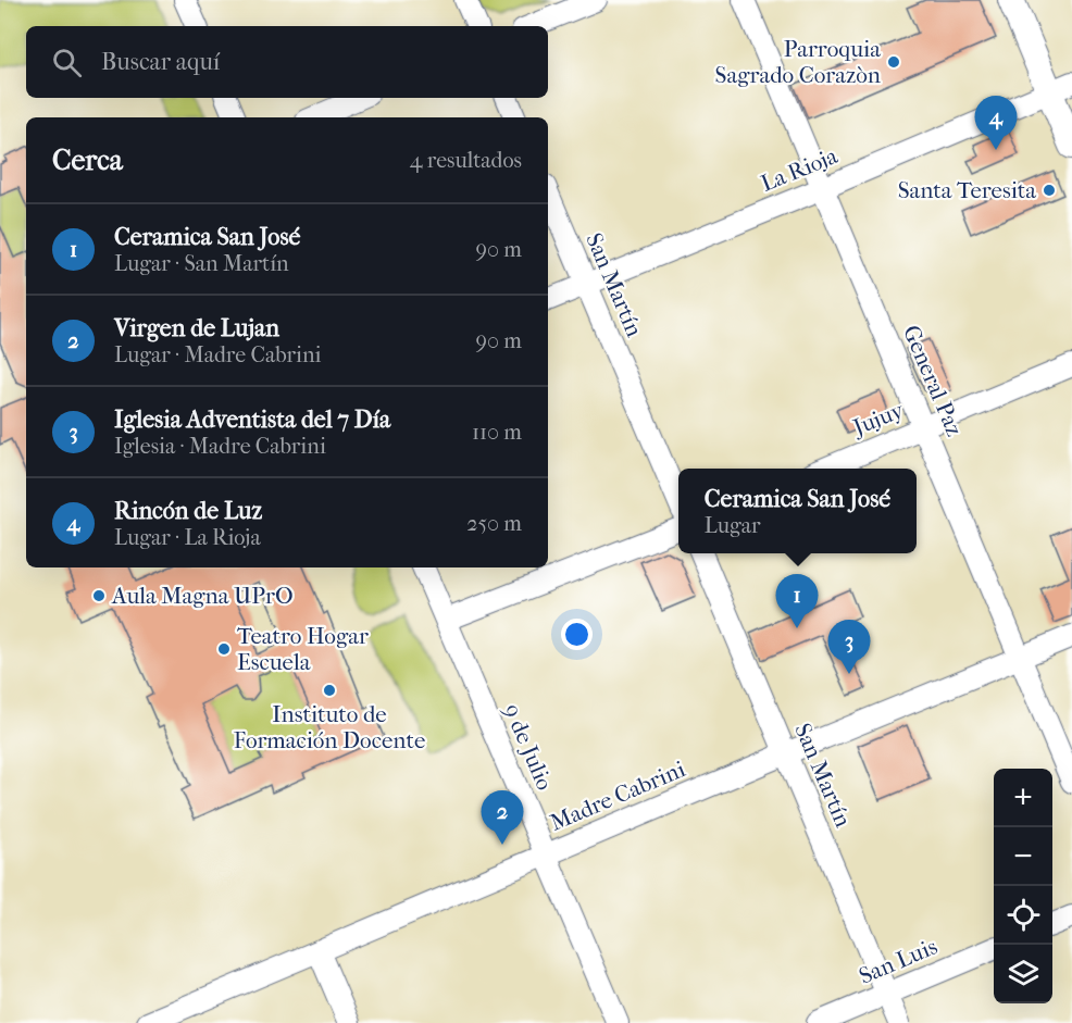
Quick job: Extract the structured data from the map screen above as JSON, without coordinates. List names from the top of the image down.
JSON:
{
  "streets": {
    "street": [
      "La Rioja",
      "San Martín",
      "General Paz",
      "Jujuy",
      "9 de Julio",
      "Madre Cabrini",
      "San Luis"
    ]
  },
  "crossings": [
    ["La Rioja", "San Martín"],
    ["La Rioja", "General Paz"],
    ["San Martín", "Madre Cabrini"],
    ["San Martín", "San Luis"],
    ["General Paz", "Jujuy"],
    ["General Paz", "Madre Cabrini"],
    ["9 de Julio", "Madre Cabrini"]
  ],
  "places": [
    "Parroquia Sagrado Corazòn",
    "Santa Teresita",
    "Aula Magna UPrO",
    "Teatro Hogar Escuela",
    "Instituto de Formación Docente"
  ],
  "page": {
    "search": "Buscar aquí",
    "pins": [
      "4",
      "1",
      "3",
      "2"
    ],
    "heading": ["Cerca", "4 resultados"],
    "list": [
      {
        "mark": "1",
        "name": "Ceramica San José",
        "note": "Lugar · San Martín",
        "value": "90 m"
      },
      {
        "mark": "2",
        "name": "Virgen de Lujan",
        "note": "Lugar · Madre Cabrini",
        "value": "90 m"
      },
      {
        "mark": "3",
        "name": "Iglesia Adventista del 7 Día",
        "note": "Iglesia · Madre Cabrini",
        "value": "110 m"
      },
      {
        "mark": "4",
        "name": "Rincón de Luz",
        "note": "Lugar · La Rioja",
        "value": "250 m"
      }
    ],
    "popup": ["Ceramica San José", "Lugar"],
    "map_buttons": ["+", "−"]
  }
}
